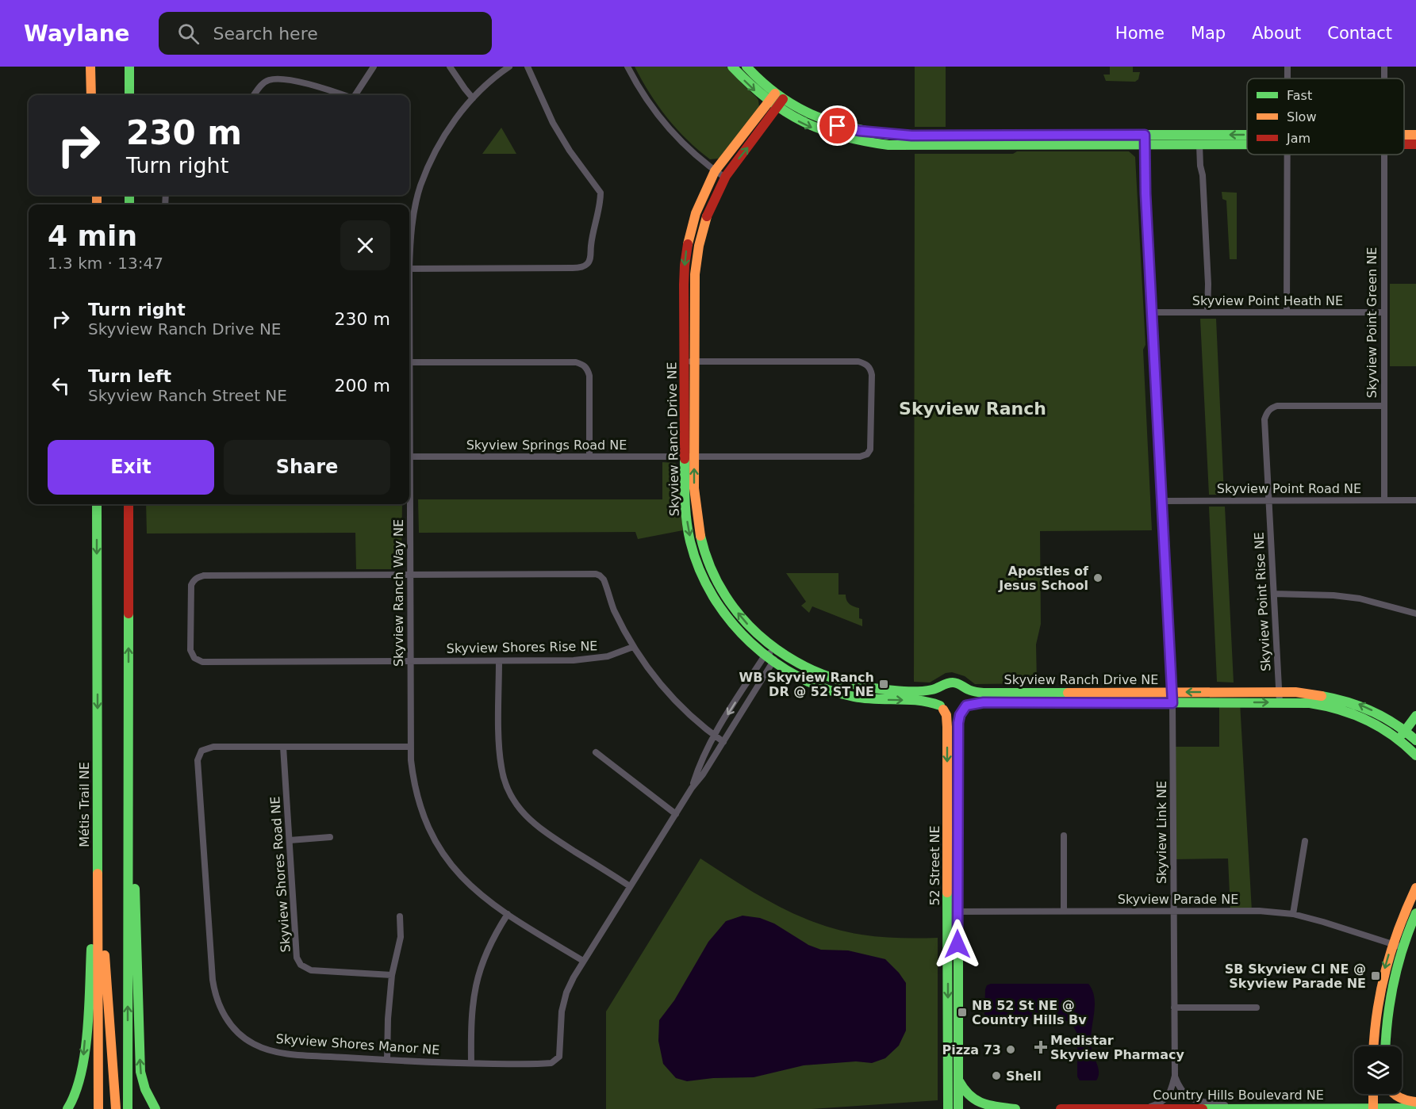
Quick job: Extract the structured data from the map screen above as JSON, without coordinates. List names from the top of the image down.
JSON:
{
  "streets": {
    "street": [
      "Skyview Point Heath NE",
      "Skyview Point Green NE",
      "Skyview Ranch Drive NE",
      "Skyview Springs Road NE",
      "Skyview Point Road NE",
      "Skyview Ranch Way NE",
      "Skyview Point Rise NE",
      "Skyview Shores Rise NE",
      "Métis Trail NE",
      "Skyview Link NE",
      "52 Street NE",
      "Skyview Shores Road NE",
      "Skyview Parade NE",
      "Skyview Shores Manor NE",
      "Country Hills Boulevard NE"
    ]
  },
  "crossings": [
    ["Skyview Point Heath NE", "Skyview Point Green NE"],
    ["Skyview Point Heath NE", "Skyview Link NE"],
    ["Skyview Point Green NE", "Skyview Point Road NE"],
    ["Skyview Point Green NE", "Skyview Point Rise NE"],
    ["Skyview Ranch Drive NE", "Skyview Springs Road NE"],
    ["Skyview Ranch Drive NE", "Skyview Point Rise NE"],
    ["Skyview Ranch Drive NE", "Skyview Link NE"],
    ["Skyview Ranch Drive NE", "52 Street NE"],
    ["Skyview Ranch Drive NE", "Skyview Shores Manor NE"],
    ["Skyview Point Road NE", "Skyview Point Rise NE"],
    ["Skyview Point Road NE", "Skyview Link NE"],
    ["Skyview Ranch Way NE", "Skyview Shores Rise NE"],
    ["Skyview Ranch Way NE", "Skyview Shores Manor NE"],
    ["Skyview Link NE", "Skyview Parade NE"],
    ["Skyview Link NE", "Country Hills Boulevard NE"],
    ["52 Street NE", "Skyview Parade NE"],
    ["Skyview Shores Road NE", "Skyview Shores Manor NE"]
  ],
  "districts": ["Skyview Ranch"],
  "places": {
    "other": ["Apostles of Jesus School", "Pizza 73", "Shell"],
    "transit": ["WB Skyview Ranch DR @ 52 ST NE", "SB Skyview CI NE @ Skyview Parade NE", "NB 52 St NE @ Country Hills Bv"],
    "health": ["Medistar Skyview Pharmacy"]
  },
  "legend": ["Fast", "Slow", "Jam"],
  "page": {
    "header": "Waylane",
    "search": "Search here",
    "nav": [
      "Home",
      "Map",
      "About",
      "Contact"
    ],
    "turn": ["230 m", "Turn right"],
    "heading": ["4 min", "1.3 km · 13:47"],
    "list": [
      {
        "name": "Turn right",
        "note": "Skyview Ranch Drive NE",
        "value": "230 m"
      },
      {
        "name": "Turn left",
        "note": "Skyview Ranch Street NE",
        "value": "200 m"
      }
    ],
    "buttons": ["Exit", "Share"]
  }
}
